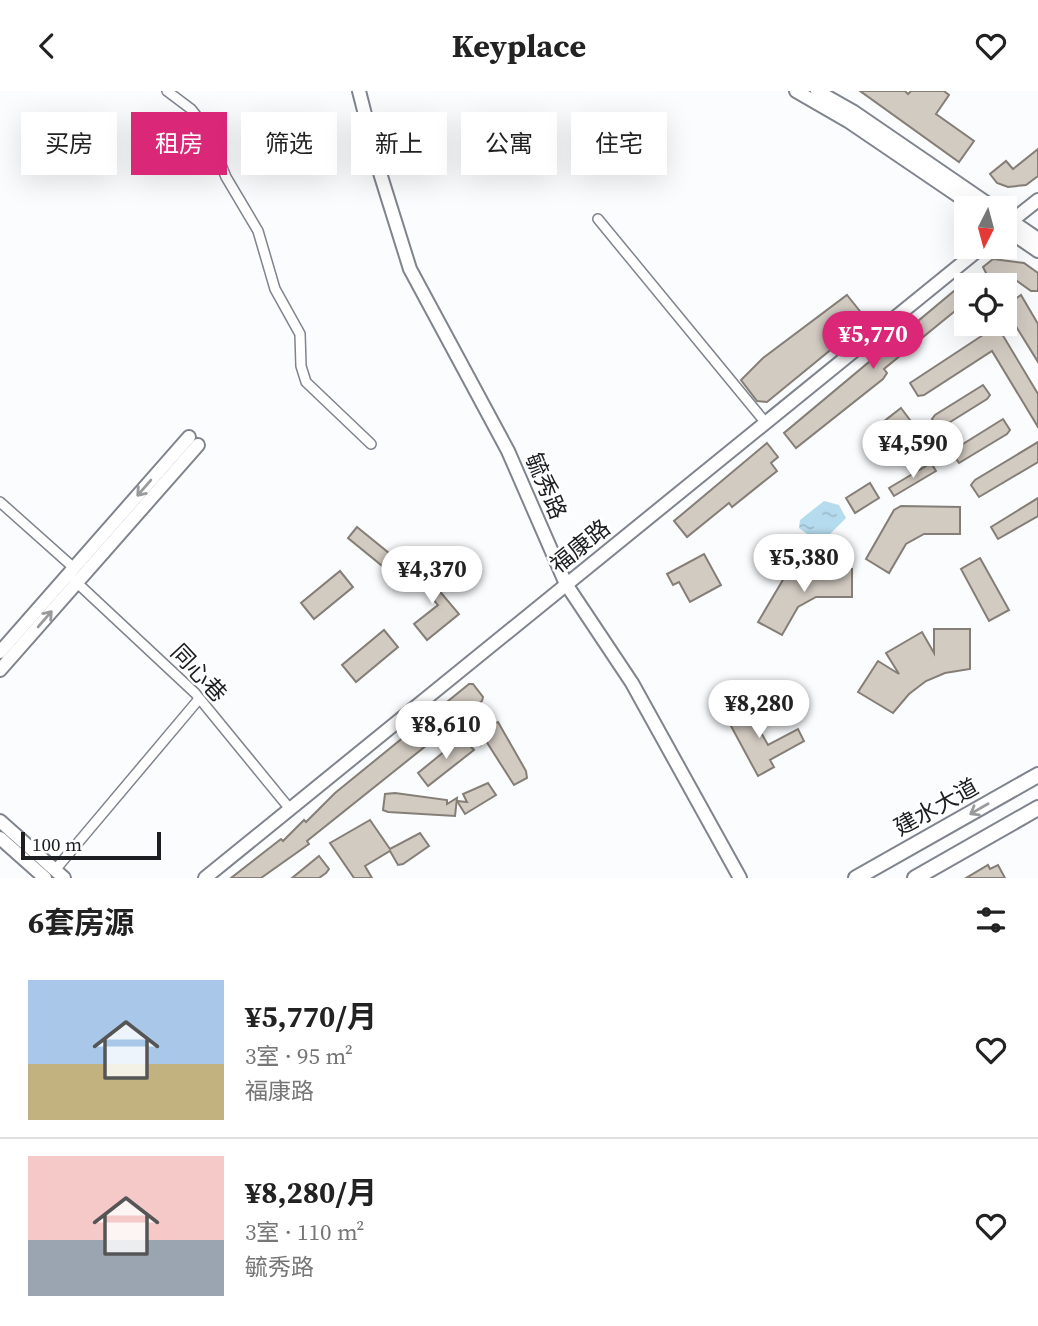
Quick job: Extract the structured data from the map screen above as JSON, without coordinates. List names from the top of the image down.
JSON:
{
  "streets": {
    "main road": ["建水大道"],
    "street": ["毓秀路", "福康路", "同心巷"]
  },
  "crossings": [
    ["毓秀路", "福康路"],
    ["福康路", "同心巷"]
  ],
  "scale_bar": "100 m",
  "north": "bottom",
  "page": {
    "header": "Keyplace",
    "chip": [
      "买房",
      "租房",
      "筛选",
      "新上",
      "公寓",
      "住宅"
    ],
    "price": [
      "¥5,770",
      "¥4,590",
      "¥5,380",
      "¥4,370",
      "¥8,280",
      "¥8,610"
    ],
    "scale": "100 m",
    "heading": "6套房源",
    "list": [
      {
        "name": "¥5,770/月",
        "note": "3室 · 95 m² · 福康路"
      },
      {
        "name": "¥8,280/月",
        "note": "3室 · 110 m² · 毓秀路"
      }
    ]
  }
}
